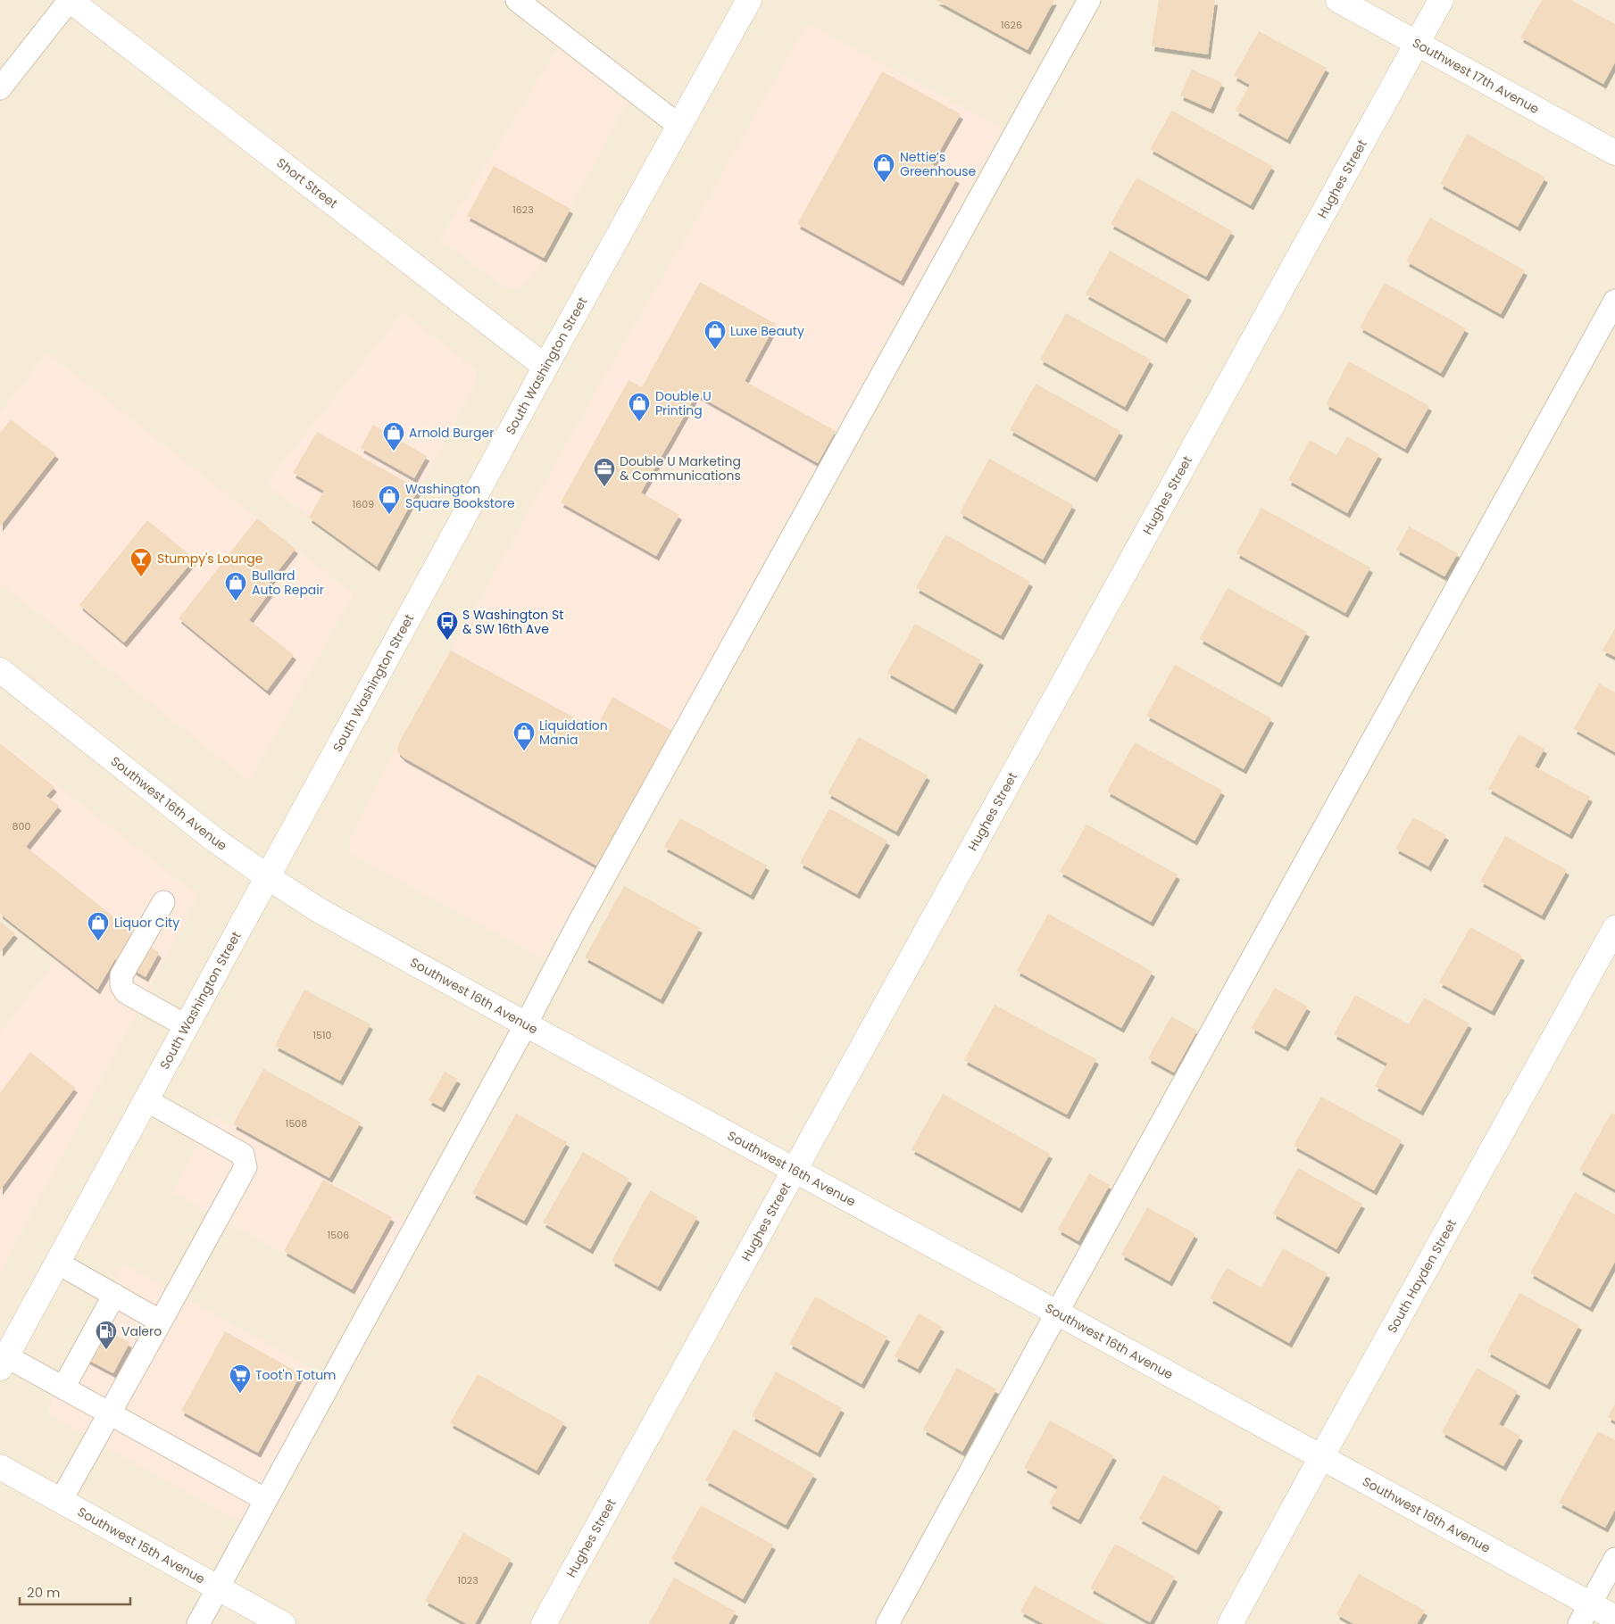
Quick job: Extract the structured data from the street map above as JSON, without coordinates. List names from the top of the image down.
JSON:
{
  "streets": {
    "street": [
      "Southwest 17th Avenue",
      "Hughes Street",
      "Short Street",
      "South Washington Street",
      "Southwest 16th Avenue",
      "South Hayden Street",
      "Southwest 15th Avenue"
    ]
  },
  "crossings": [
    ["Southwest 17th Avenue", "Hughes Street"],
    ["Hughes Street", "Southwest 16th Avenue"],
    ["Short Street", "South Washington Street"],
    ["South Washington Street", "Southwest 16th Avenue"],
    ["Southwest 16th Avenue", "South Hayden Street"]
  ],
  "places": {
    "shop": [
      "Nettie’s Greenhouse",
      "Luxe Beauty",
      "Double U Printing",
      "Arnold Burger",
      "Washington Square Bookstore",
      "Bullard Auto Repair",
      "Liquidation Mania",
      "Liquor City"
    ],
    "office": ["Double U Marketing & Communications"],
    "bar": ["Stumpy's Lounge"],
    "bus stop": ["S Washington St & SW 16th Ave"],
    "fuel station": ["Valero"],
    "supermarket": ["Toot'n Totum"]
  },
  "house_numbers": [
    "1626",
    "1623",
    "1609",
    "800",
    "1510",
    "1508",
    "1506",
    "1023"
  ],
  "scale_bar": "20 m"
}
